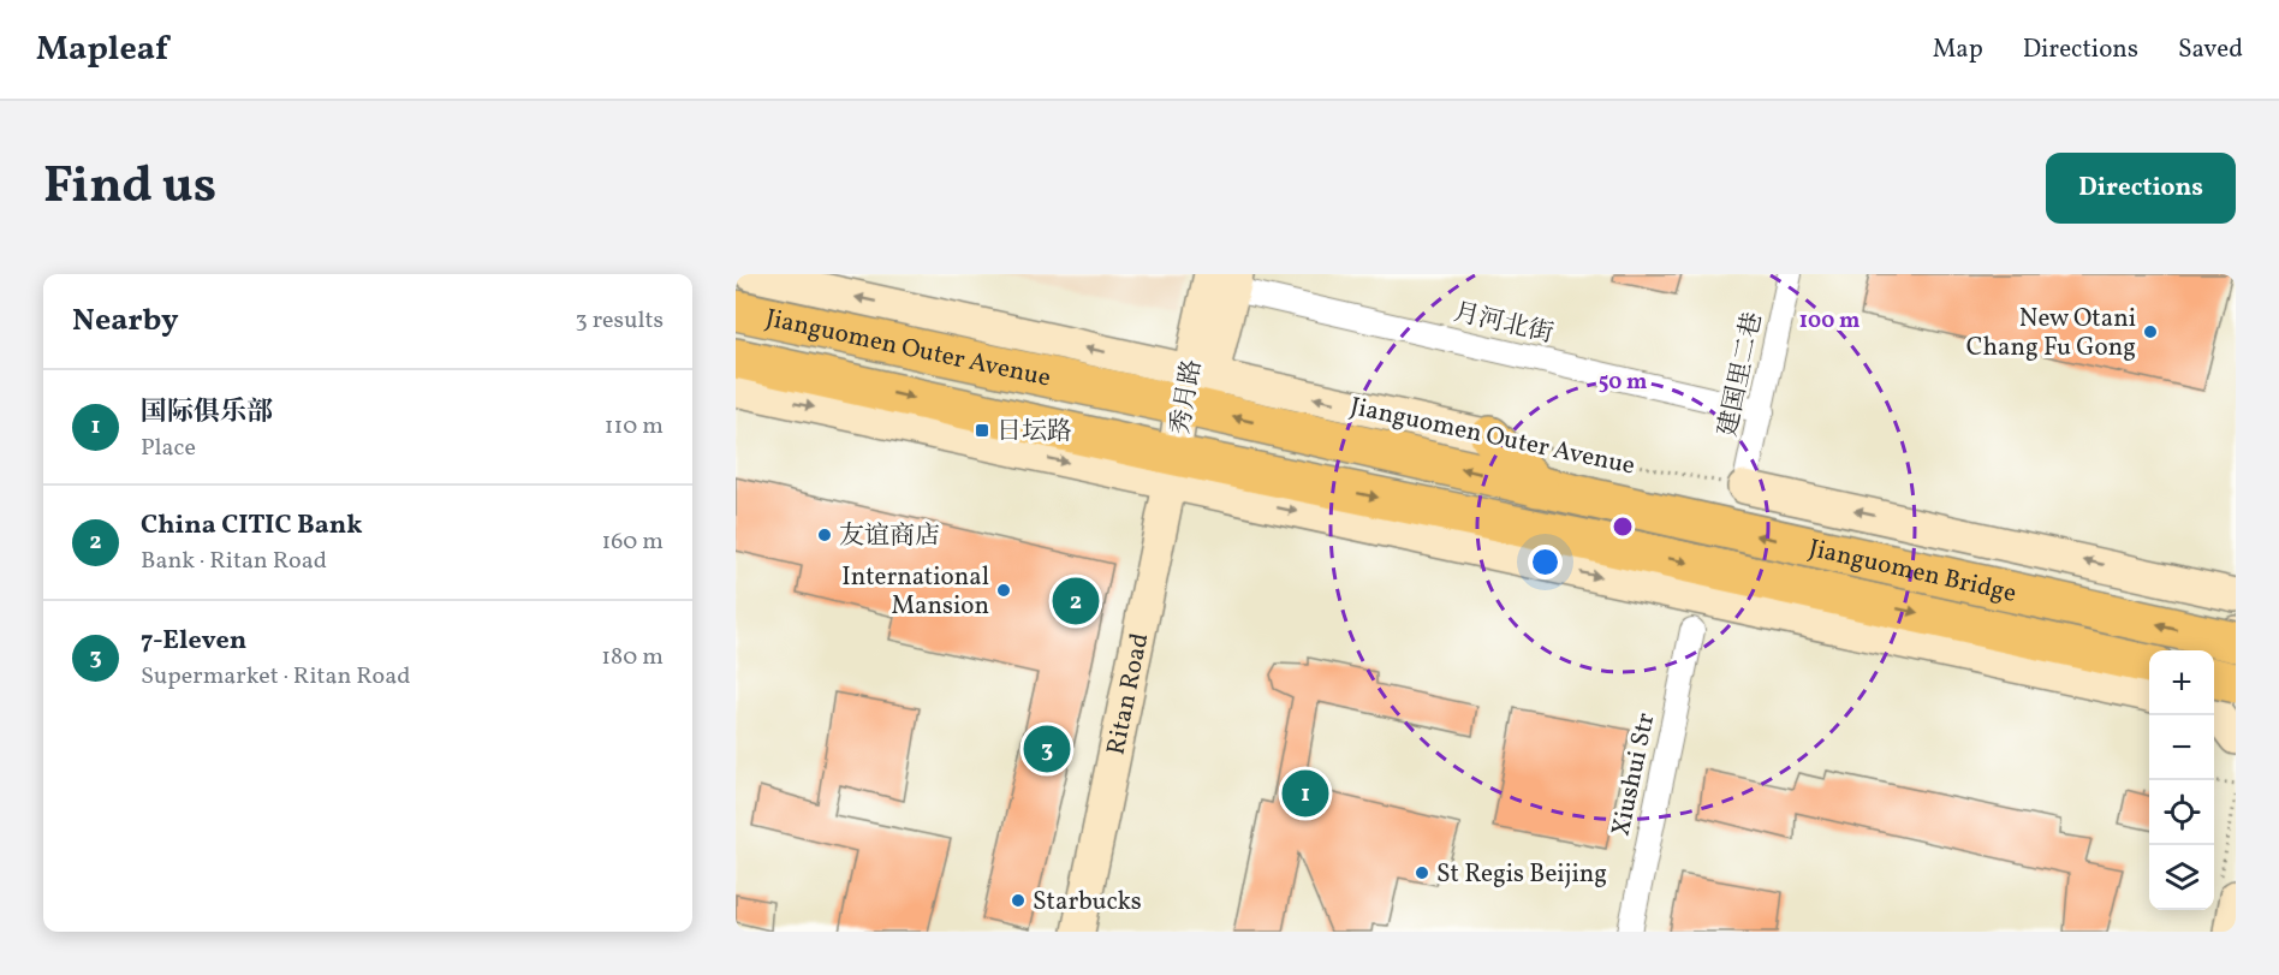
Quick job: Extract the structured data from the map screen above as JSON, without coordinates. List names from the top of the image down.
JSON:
{
  "streets": {
    "highway": ["Jianguomen Outer Avenue", "Jianguomen Bridge"],
    "street": [
      "月河北街",
      "建国里二巷",
      "秀月路",
      "Ritan Road",
      "Xiushui Str"
    ]
  },
  "crossings": [
    ["月河北街", "建国里二巷"],
    ["月河北街", "秀月路"],
    ["Jianguomen Outer Avenue", "建国里二巷"],
    ["Jianguomen Outer Avenue", "秀月路"],
    ["Jianguomen Outer Avenue", "Jianguomen Bridge"],
    ["Jianguomen Outer Avenue", "Ritan Road"],
    ["秀月路", "Ritan Road"]
  ],
  "places": {
    "other": [
      "New Otani Chang Fu Gong",
      "友谊商店",
      "International Mansion",
      "St Regis Beijing",
      "Starbucks"
    ],
    "transit": ["日坛路"]
  },
  "page": {
    "header": "Mapleaf",
    "nav": ["Map", "Directions", "Saved"],
    "title": "Find us",
    "buttons": "Directions",
    "heading": ["Nearby", "3 results"],
    "list": [
      {
        "mark": "1",
        "name": "国际俱乐部",
        "note": "Place",
        "value": "110 m"
      },
      {
        "mark": "2",
        "name": "China CITIC Bank",
        "note": "Bank · Ritan Road",
        "value": "160 m"
      },
      {
        "mark": "3",
        "name": "7-Eleven",
        "note": "Supermarket · Ritan Road",
        "value": "180 m"
      }
    ],
    "pins": ["2", "3", "1"],
    "map_buttons": ["+", "−"]
  },
  "rings": ["100 m", "50 m"]
}
